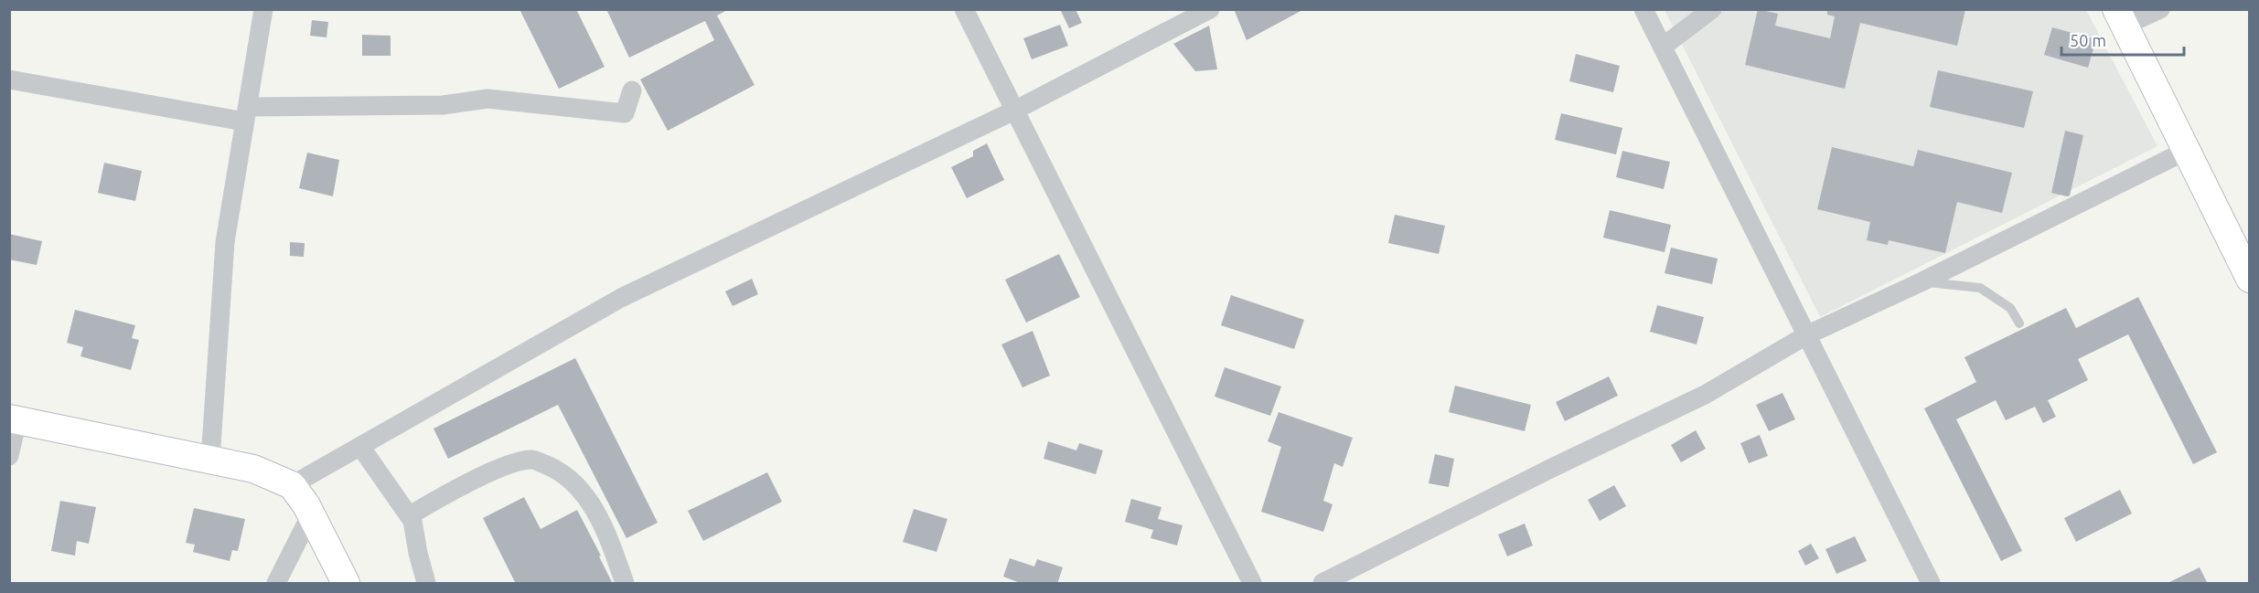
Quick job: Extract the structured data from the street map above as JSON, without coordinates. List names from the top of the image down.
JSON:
{
  "scale_bar": "50 m"
}
